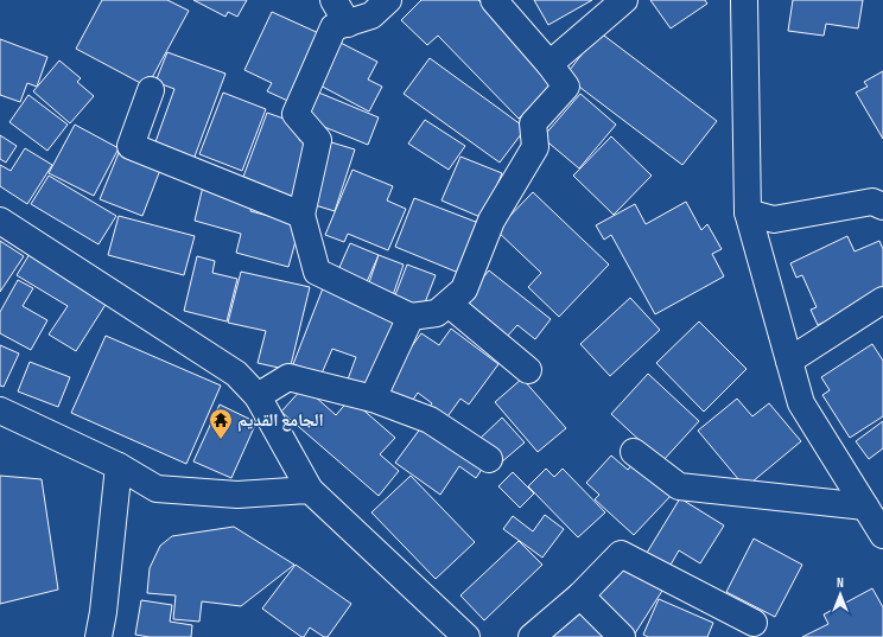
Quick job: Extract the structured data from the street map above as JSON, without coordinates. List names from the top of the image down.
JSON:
{
  "places": {
    "temple": ["الجامع القديم"]
  },
  "north": "top"
}
